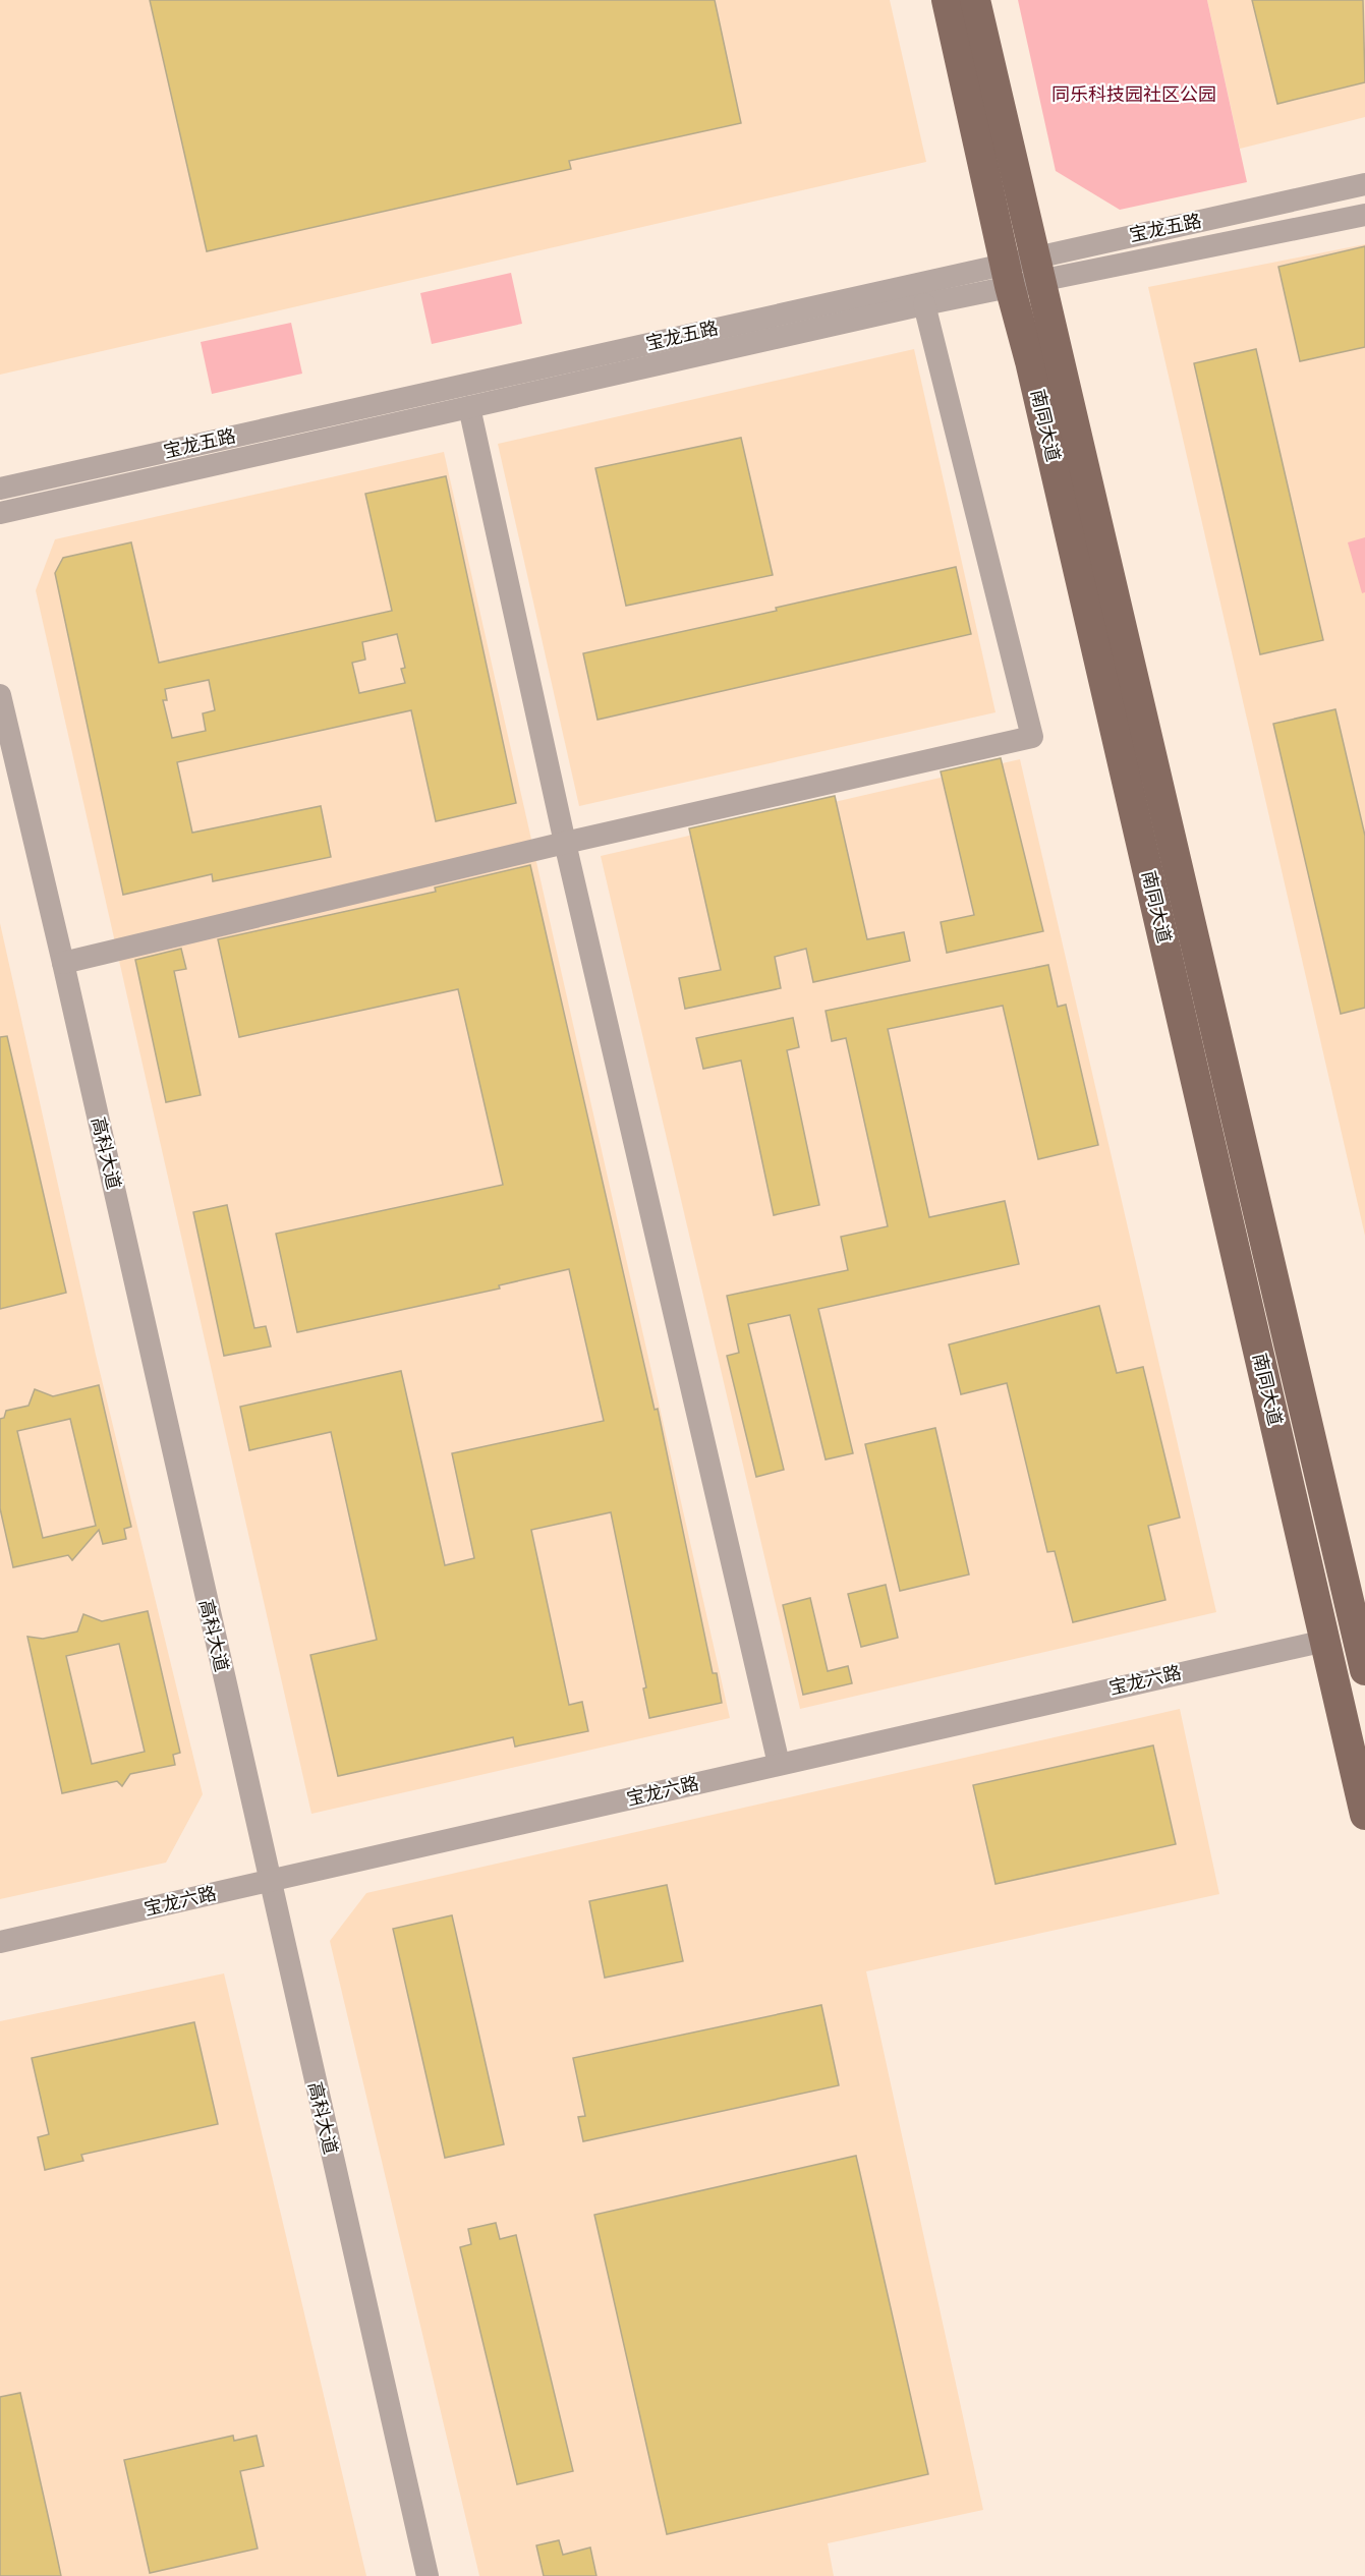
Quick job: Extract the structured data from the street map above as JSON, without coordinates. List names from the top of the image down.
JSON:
{
  "streets": {
    "main road": ["南同大道"],
    "street": ["宝龙五路", "高科大道", "宝龙六路"]
  },
  "crossings": [
    ["宝龙五路", "南同大道"],
    ["南同大道", "宝龙六路"],
    ["高科大道", "宝龙六路"]
  ],
  "parks": ["同乐科技园社区公园"]
}
